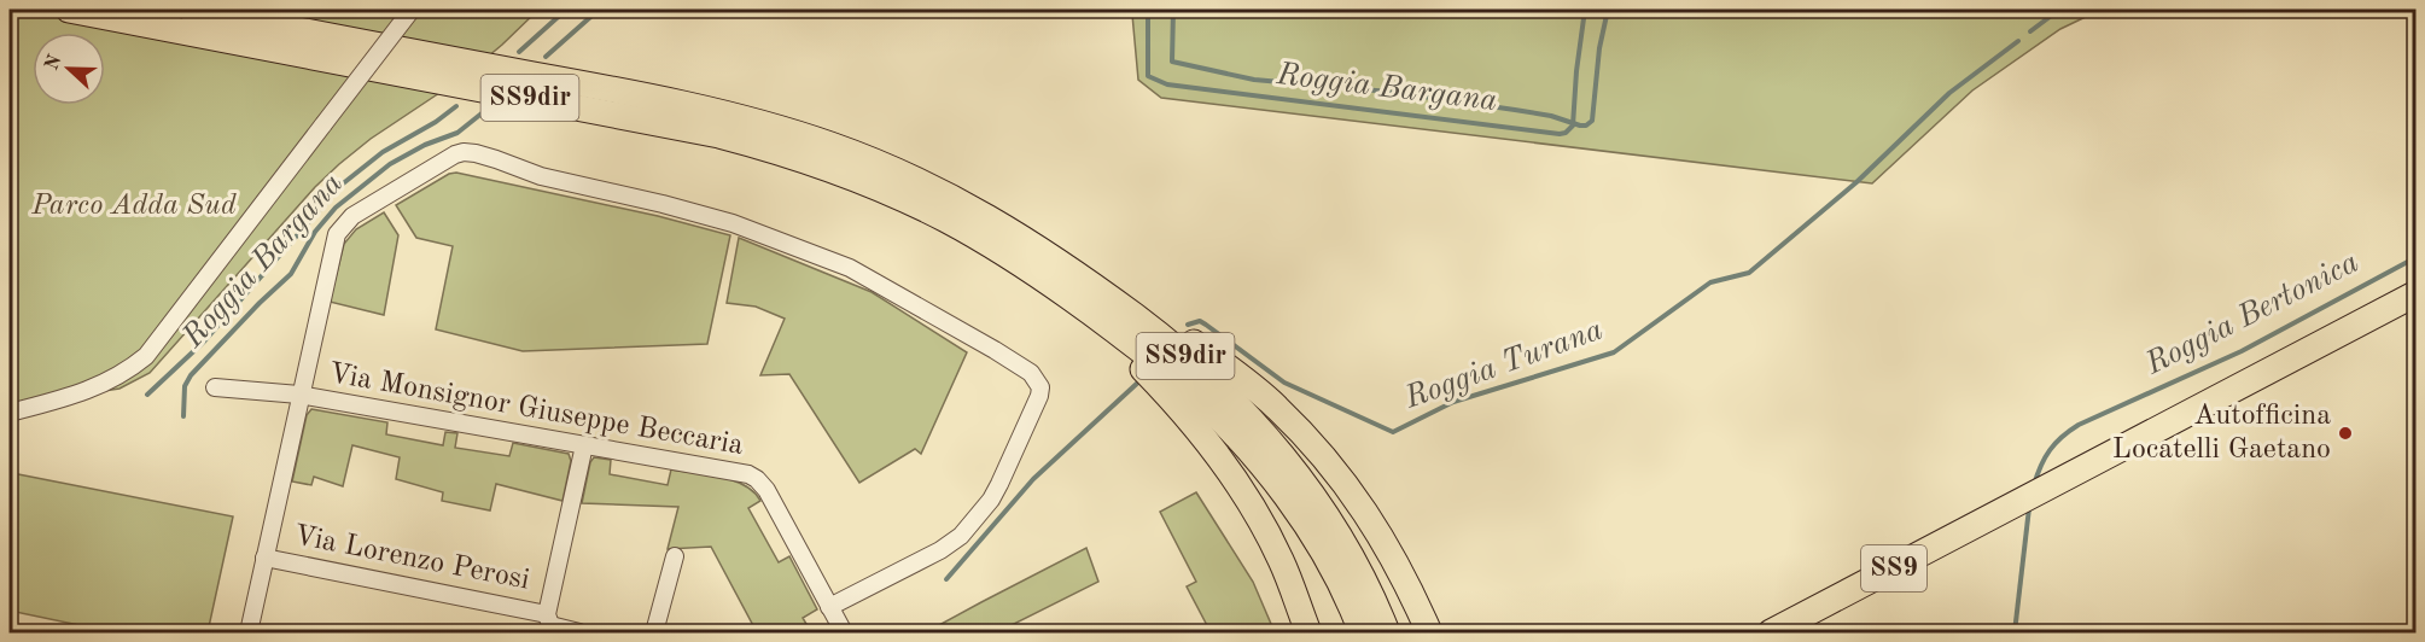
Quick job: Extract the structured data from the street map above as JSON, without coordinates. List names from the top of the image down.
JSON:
{
  "streets": {
    "main road": ["SS9dir", "SS9"],
    "street": ["Via Monsignor Giuseppe Beccaria", "Via Lorenzo Perosi"]
  },
  "water": ["Roggia Bargana", "Roggia Bertonica", "Roggia Turana"],
  "parks": ["Parco Adda Sud"],
  "places": ["Autofficina Locatelli Gaetano"],
  "north": "left"
}
